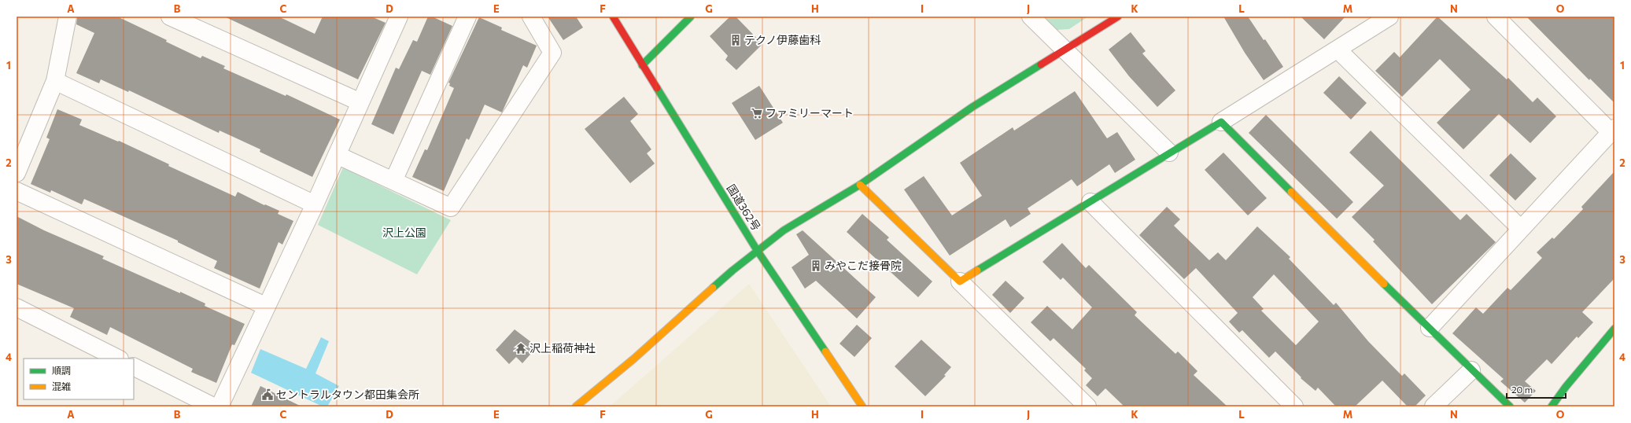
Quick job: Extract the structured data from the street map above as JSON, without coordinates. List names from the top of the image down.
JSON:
{
  "streets": {
    "main road": ["国道362号"]
  },
  "parks": ["沢上公園"],
  "places": {
    "building": ["テクノ伊藤歯科", "みやこだ接骨院"],
    "supermarket": ["ファミリーマート"],
    "temple": ["沢上稲荷神社"],
    "public building": ["セントラルタウン都田集会所"]
  },
  "legend": ["順調", "混雑"],
  "scale_bar": "20 m",
  "grid": {
    "columns": [
      "A",
      "B",
      "C",
      "D",
      "E",
      "F",
      "G",
      "H",
      "I",
      "J",
      "K",
      "L",
      "M",
      "N",
      "O"
    ],
    "rows": [
      "1",
      "2",
      "3",
      "4"
    ]
  }
}
